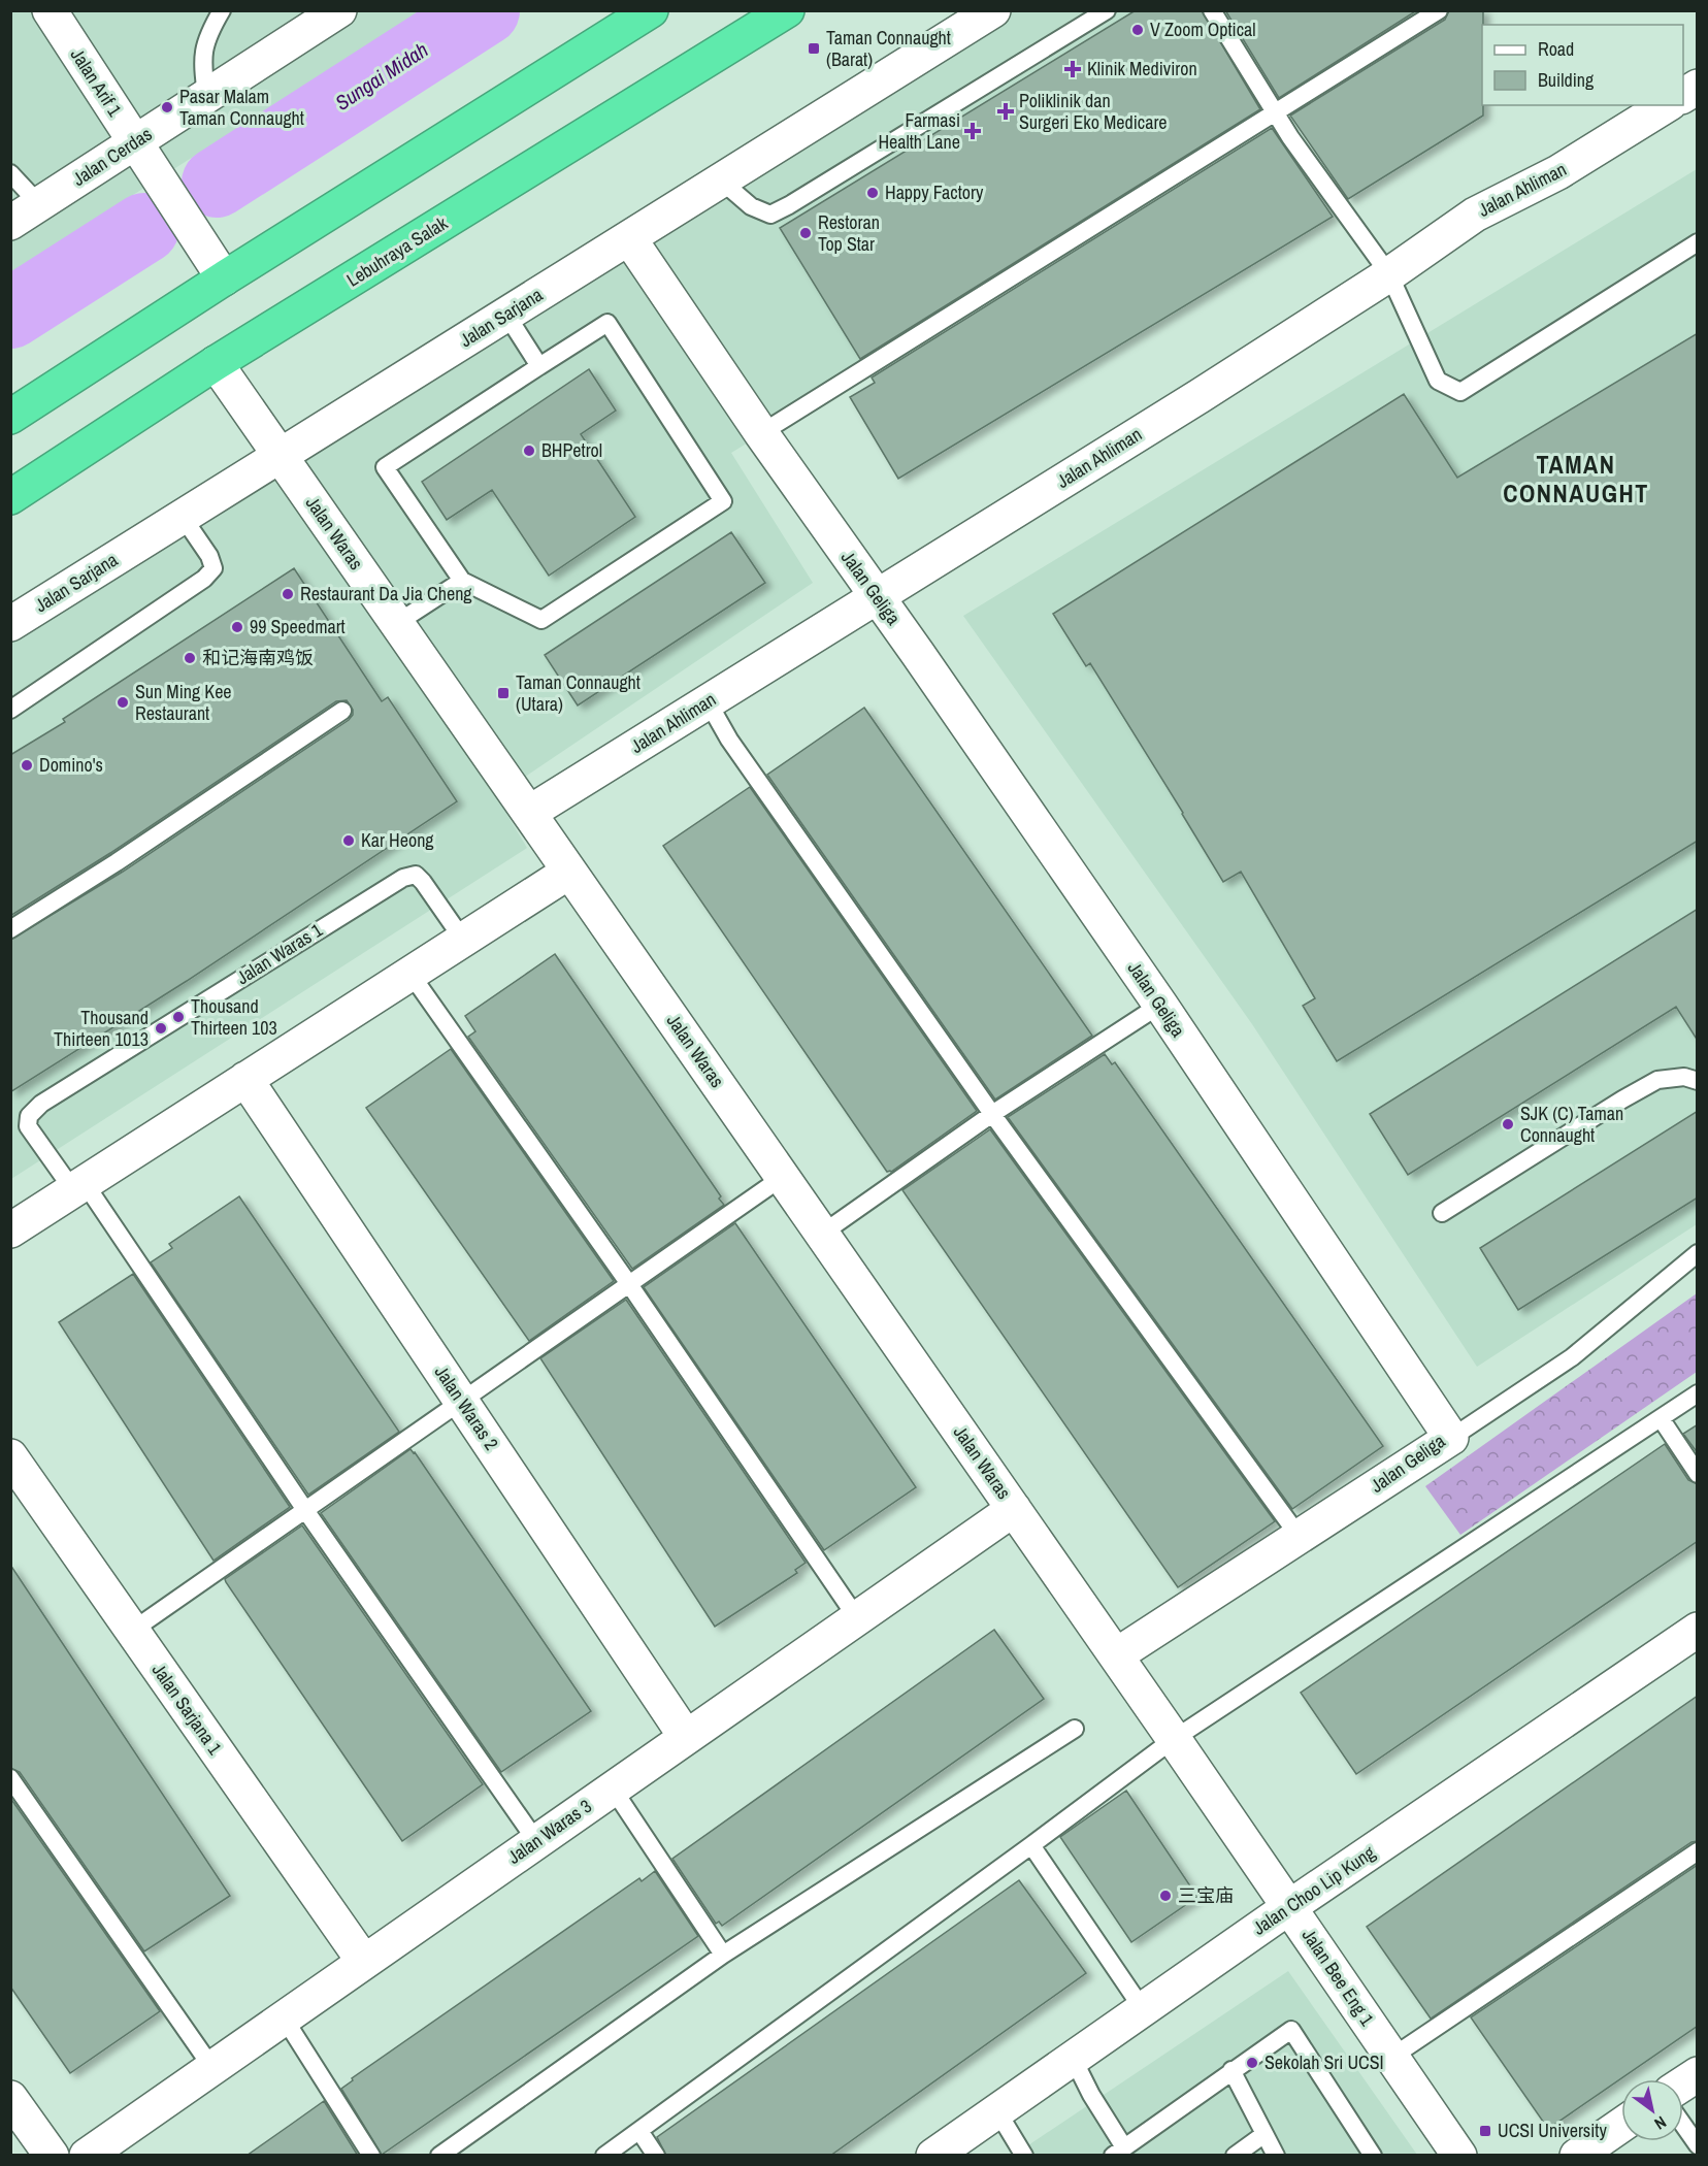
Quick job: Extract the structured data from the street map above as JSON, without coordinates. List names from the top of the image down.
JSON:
{
  "streets": {
    "highway": ["Lebuhraya Salak"],
    "street": [
      "Jalan Arif 1",
      "Jalan Cerdas",
      "Jalan Ahliman",
      "Jalan Sarjana",
      "Jalan Waras",
      "Jalan Geliga",
      "Jalan Waras 2",
      "Jalan Sarjana 1",
      "Jalan Waras 3",
      "Jalan Choo Lip Kung",
      "Jalan Bee Eng 1"
    ],
    "lane": ["Jalan Waras 1"]
  },
  "crossings": [
    ["Jalan Arif 1", "Jalan Cerdas"],
    ["Jalan Ahliman", "Jalan Waras"],
    ["Jalan Ahliman", "Jalan Geliga"],
    ["Lebuhraya Salak", "Jalan Waras"],
    ["Jalan Sarjana", "Jalan Waras"],
    ["Jalan Sarjana", "Jalan Geliga"],
    ["Jalan Waras", "Jalan Geliga"],
    ["Jalan Waras", "Jalan Waras 3"],
    ["Jalan Waras", "Jalan Bee Eng 1"],
    ["Jalan Waras 2", "Jalan Waras 3"],
    ["Jalan Sarjana 1", "Jalan Waras 3"],
    ["Jalan Choo Lip Kung", "Jalan Bee Eng 1"]
  ],
  "districts": ["TAMAN CONNAUGHT"],
  "water": ["Sungai Midah"],
  "places": {
    "other": [
      "V Zoom Optical",
      "Pasar Malam Taman Connaught",
      "Happy Factory",
      "Restoran Top Star",
      "BHPetrol",
      "Restaurant Da Jia Cheng",
      "99 Speedmart",
      "和记海南鸡饭",
      "Sun Ming Kee Restaurant",
      "Domino's",
      "Kar Heong",
      "Thousand Thirteen 103",
      "Thousand Thirteen 1013",
      "SJK (C) Taman Connaught",
      "三宝庙",
      "Sekolah Sri UCSI"
    ],
    "transit": ["Taman Connaught (Barat)", "Taman Connaught (Utara)", "UCSI University"],
    "health": ["Klinik Mediviron", "Poliklinik dan Surgeri Eko Medicare", "Farmasi Health Lane"]
  },
  "legend": ["Road", "Building"],
  "north": "bottom right"
}
